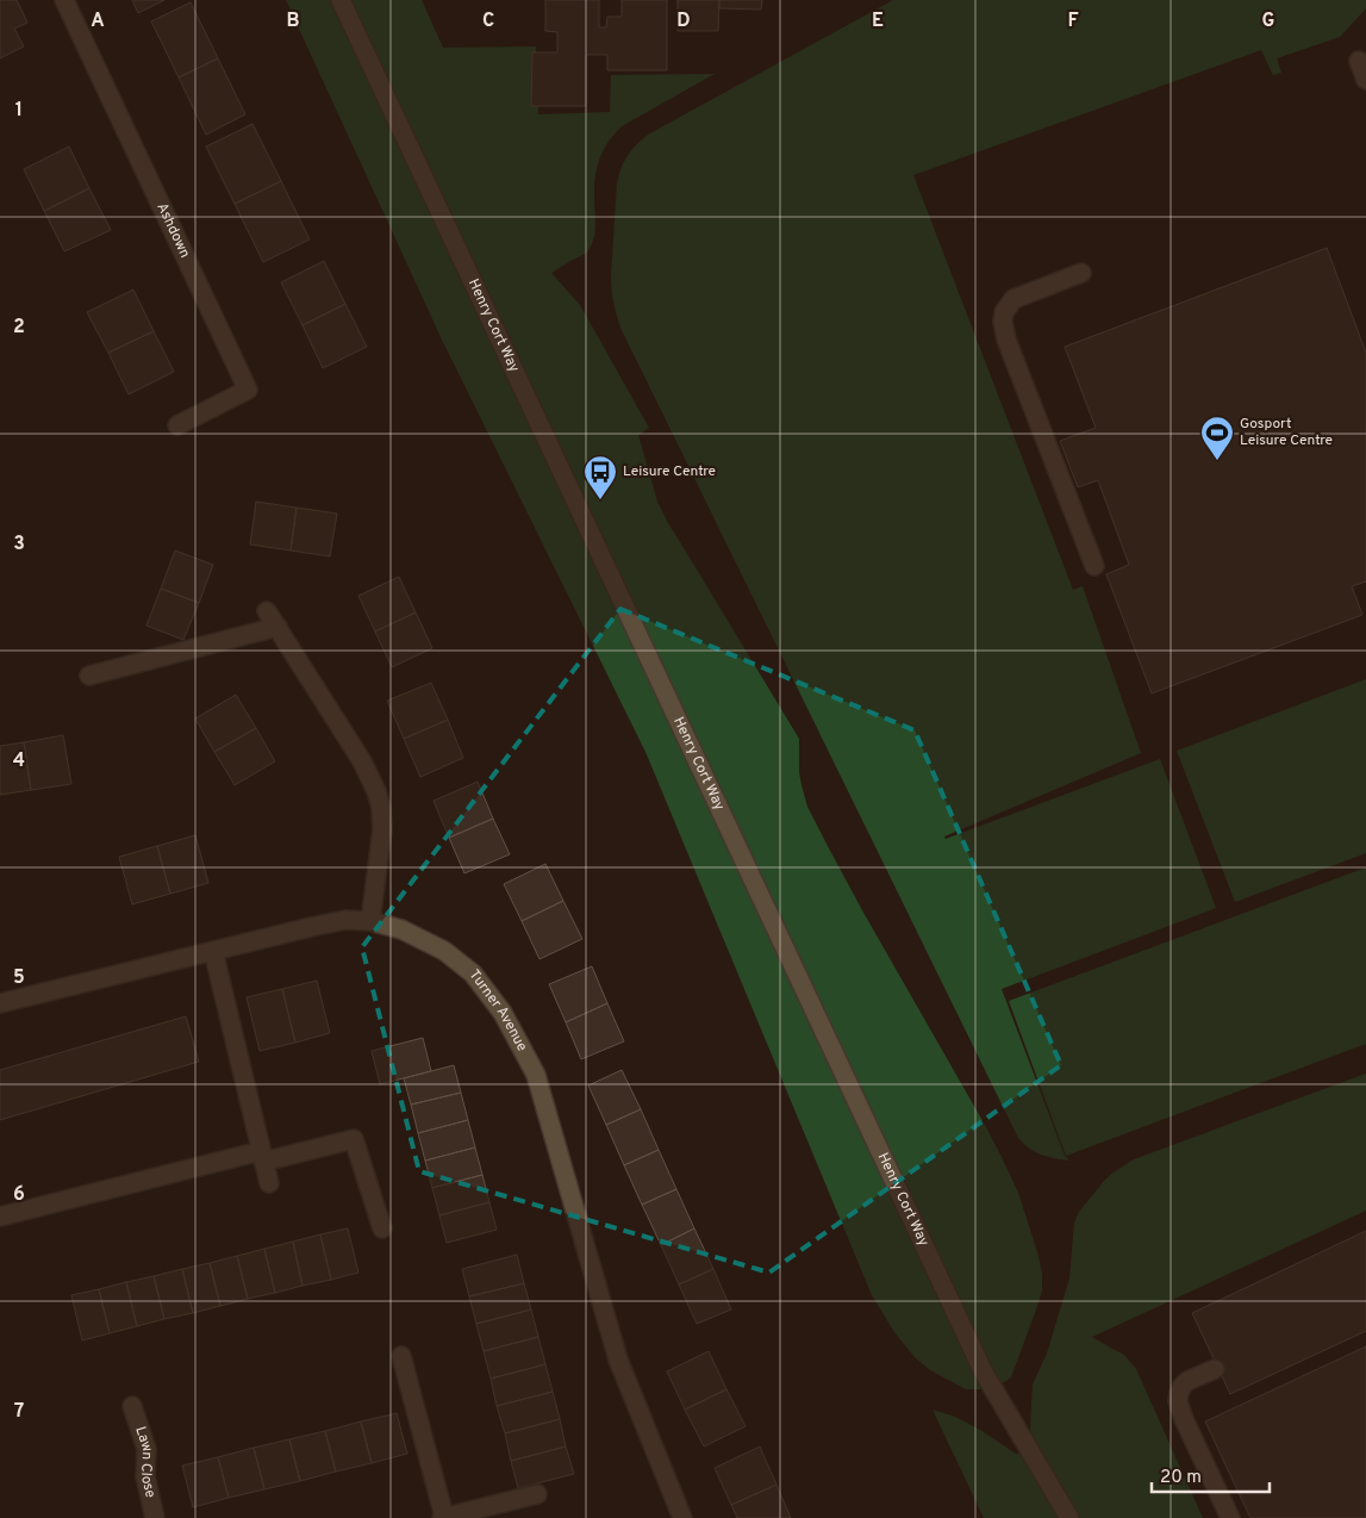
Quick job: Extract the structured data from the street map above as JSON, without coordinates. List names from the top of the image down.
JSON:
{
  "streets": {
    "street": [
      "Ashdown",
      "Henry Cort Way",
      "Turner Avenue",
      "Lawn Close"
    ]
  },
  "places": {
    "sports": ["Gosport Leisure Centre"],
    "bus stop": ["Leisure Centre"]
  },
  "scale_bar": "20 m",
  "grid": {
    "columns": [
      "A",
      "B",
      "C",
      "D",
      "E",
      "F",
      "G"
    ],
    "rows": [
      "1",
      "2",
      "3",
      "4",
      "5",
      "6",
      "7"
    ]
  }
}
